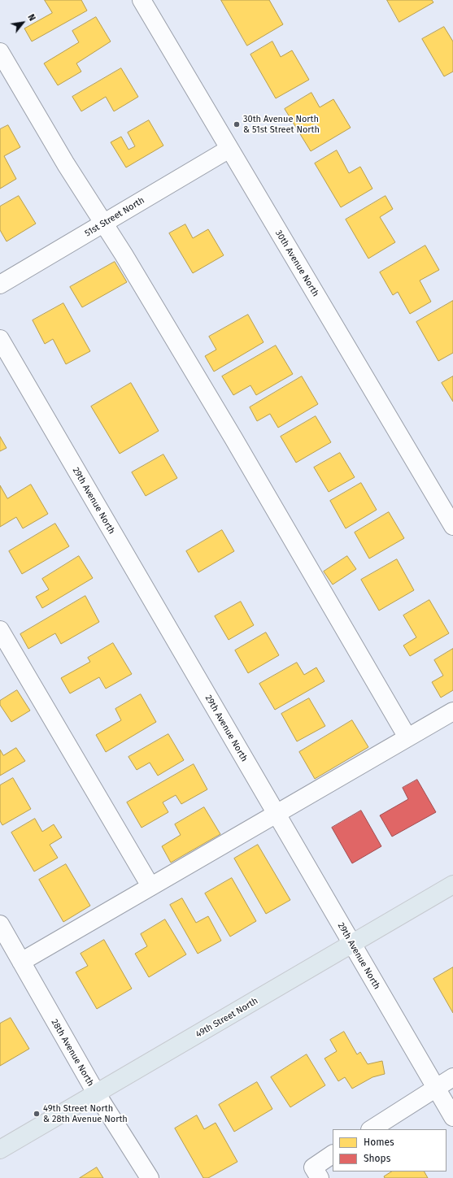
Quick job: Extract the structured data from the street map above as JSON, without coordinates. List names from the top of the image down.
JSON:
{
  "streets": {
    "main road": ["49th Street North"],
    "street": [
      "51st Street North",
      "30th Avenue North",
      "29th Avenue North",
      "28th Avenue North"
    ]
  },
  "crossings": [
    ["51st Street North", "30th Avenue North"],
    ["29th Avenue North", "49th Street North"],
    ["49th Street North", "28th Avenue North"]
  ],
  "places": ["30th Avenue North & 51st Street North", "49th Street North & 28th Avenue North"],
  "legend": ["Homes", "Shops"],
  "north": "top right"
}
